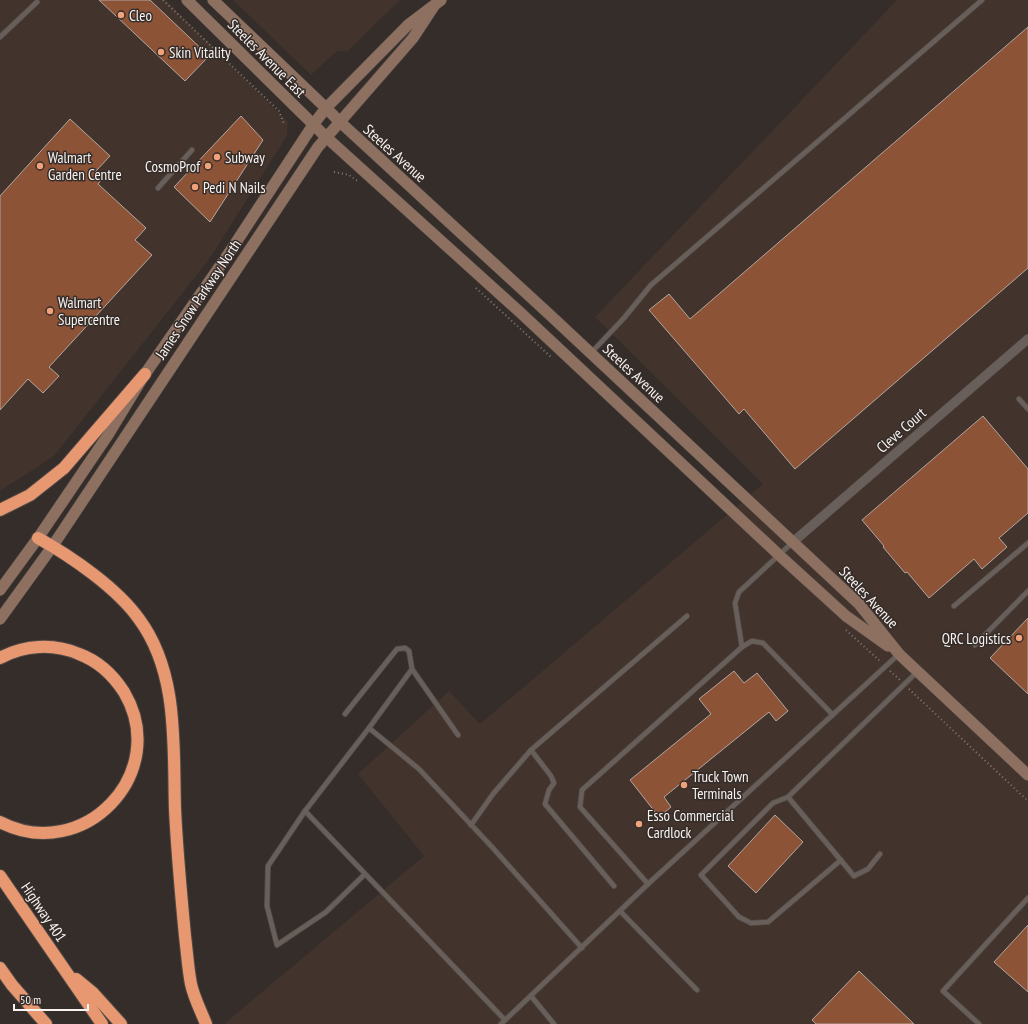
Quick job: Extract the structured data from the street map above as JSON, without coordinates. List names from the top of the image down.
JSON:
{
  "streets": {
    "highway": ["Highway 401"],
    "main road": ["Steeles Avenue East", "Steeles Avenue", "James Snow Parkway North"],
    "street": ["Cleve Court"]
  },
  "crossings": [
    ["Steeles Avenue East", "Steeles Avenue"],
    ["Steeles Avenue East", "James Snow Parkway North"],
    ["Steeles Avenue", "James Snow Parkway North"],
    ["Steeles Avenue", "Cleve Court"]
  ],
  "places": [
    "Cleo",
    "Skin Vitality",
    "Subway",
    "Walmart Garden Centre",
    "CosmoProf",
    "Pedi N Nails",
    "Walmart Supercentre",
    "QRC Logistics",
    "Truck Town Terminals",
    "Esso Commercial Cardlock"
  ],
  "scale_bar": "50 m"
}
